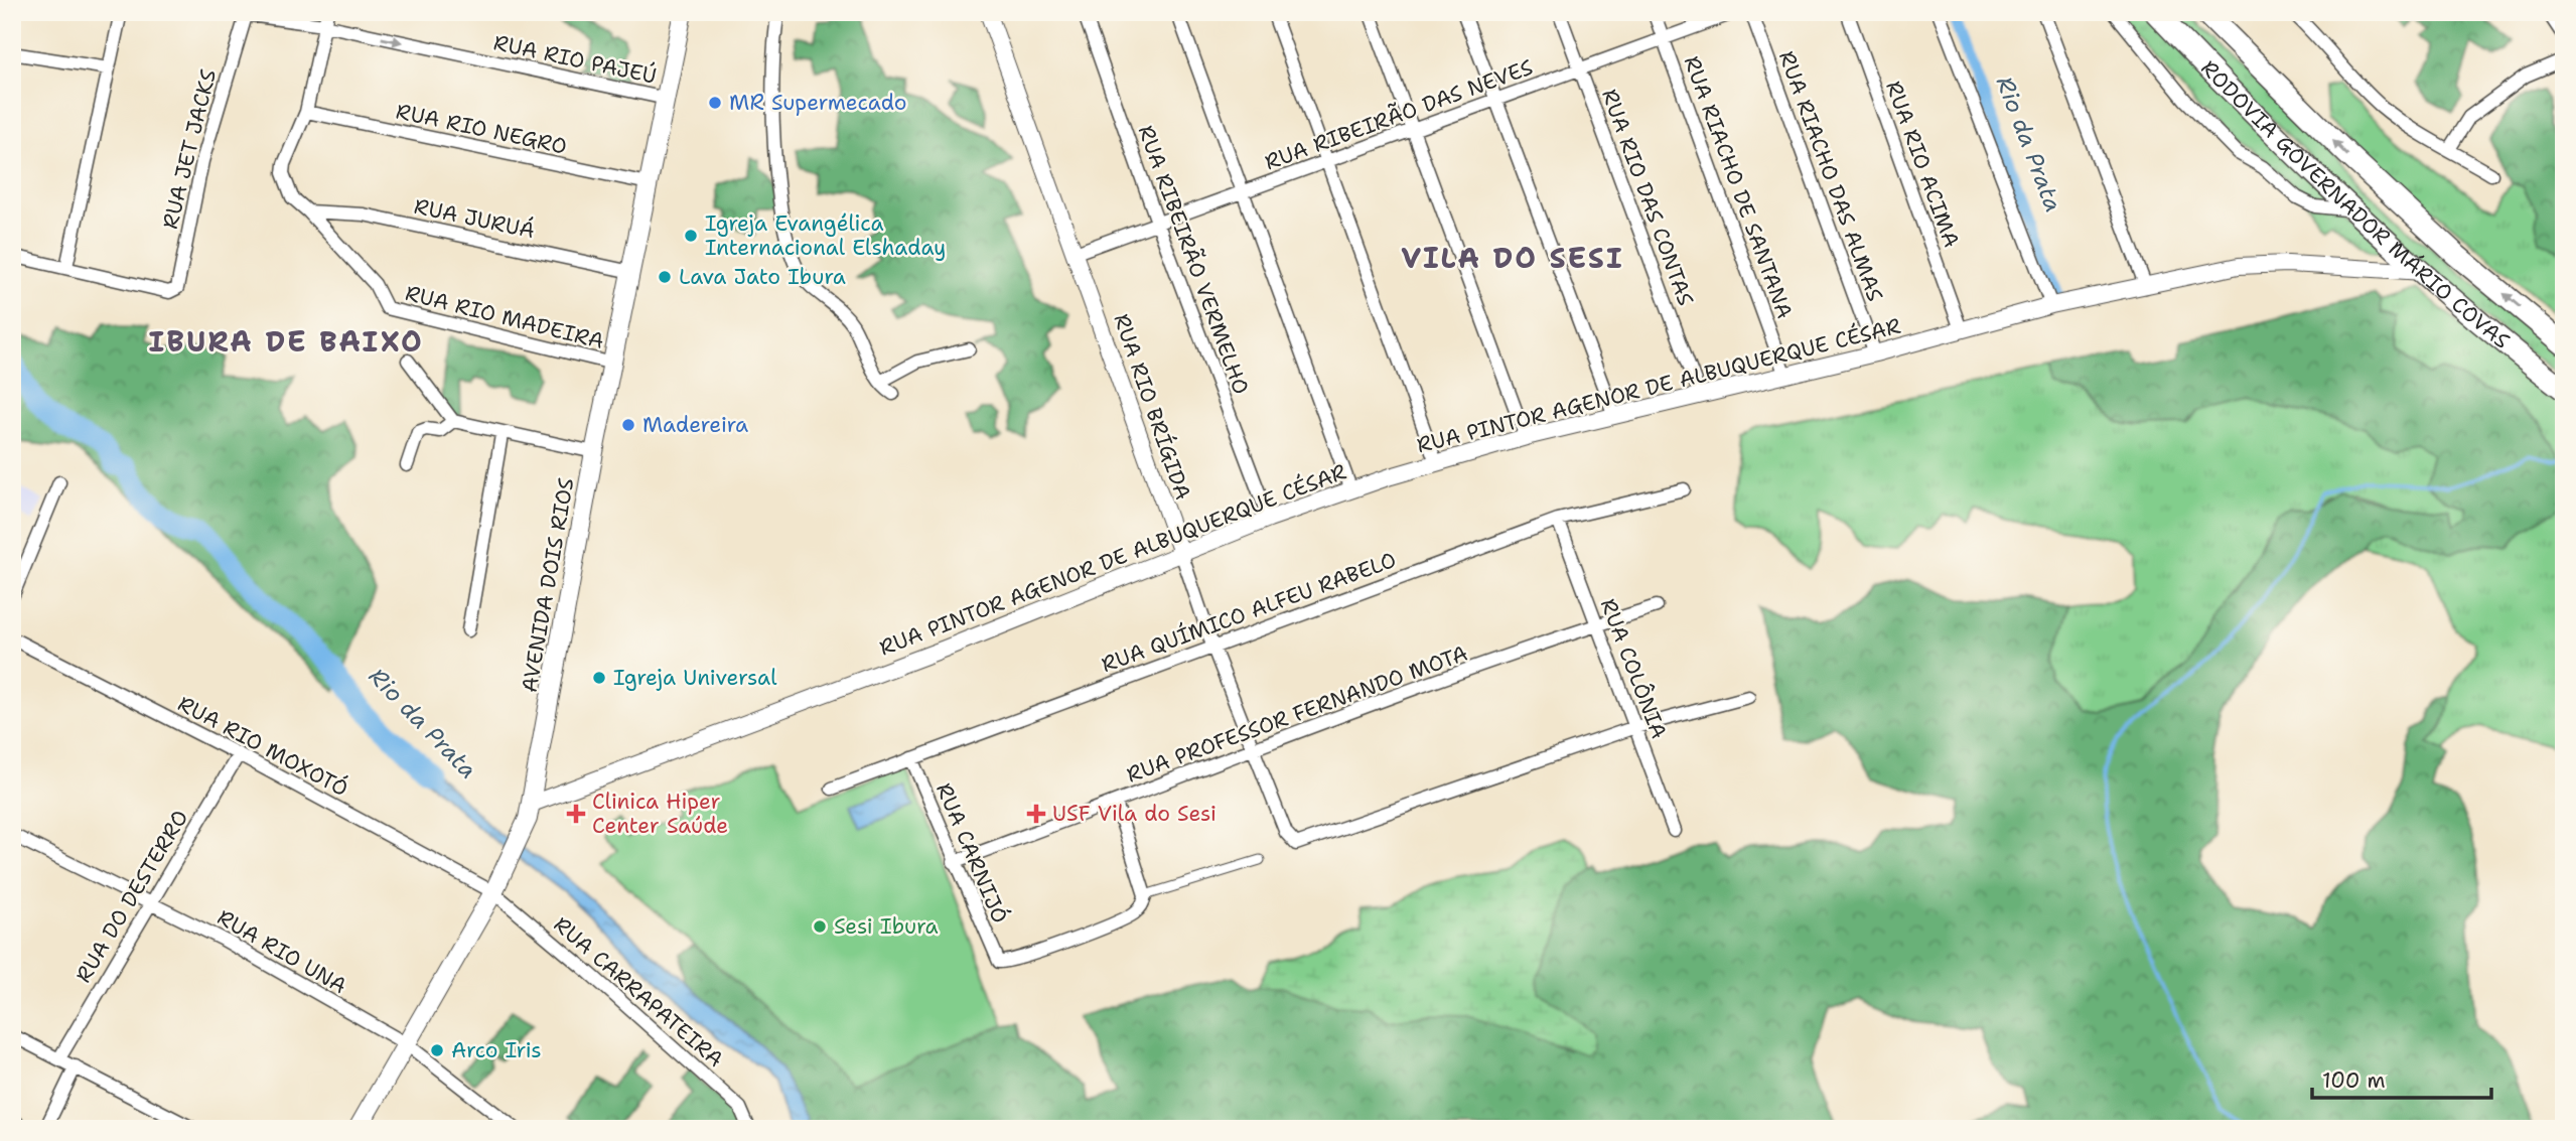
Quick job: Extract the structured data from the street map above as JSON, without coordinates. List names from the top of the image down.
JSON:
{
  "streets": {
    "highway": ["RODOVIA GOVERNADOR MÁRIO COVAS"],
    "main road": ["AVENIDA DOIS RIOS"],
    "street": [
      "RUA RIO PAJEÚ",
      "RUA RIBEIRÃO DAS NEVES",
      "RUA RIO NEGRO",
      "RUA JET JACKS",
      "RUA RIO ACIMA",
      "RUA RIACHO DAS ALMAS",
      "RUA RIACHO DE SANTANA",
      "RUA RIO DAS CONTAS",
      "RUA JURUÁ",
      "RUA RIBEIRÃO VERMELHO",
      "RUA RIO MADEIRA",
      "RUA PINTOR AGENOR DE ALBUQUERQUE CÉSAR",
      "RUA RIO BRÍGIDA",
      "RUA QUÍMICO ALFEU RABELO",
      "RUA COLÔNIA",
      "RUA PROFESSOR FERNANDO MOTA",
      "RUA RIO MOXOTÓ",
      "RUA CARNIJÓ",
      "RUA DO DESTERRO",
      "RUA RIO UNA",
      "RUA CARRAPATEIRA"
    ]
  },
  "crossings": [
    ["RUA RIO PAJEÚ", "RUA JET JACKS"],
    ["RUA RIO PAJEÚ", "AVENIDA DOIS RIOS"],
    ["RUA RIBEIRÃO DAS NEVES", "RUA RIACHO DE SANTANA"],
    ["RUA RIBEIRÃO DAS NEVES", "RUA RIO DAS CONTAS"],
    ["RUA RIBEIRÃO DAS NEVES", "RUA RIBEIRÃO VERMELHO"],
    ["RUA RIBEIRÃO DAS NEVES", "RUA RIO BRÍGIDA"],
    ["RUA RIO NEGRO", "AVENIDA DOIS RIOS"],
    ["RUA RIO ACIMA", "RUA PINTOR AGENOR DE ALBUQUERQUE CÉSAR"],
    ["RUA RIACHO DAS ALMAS", "RUA PINTOR AGENOR DE ALBUQUERQUE CÉSAR"],
    ["RUA RIACHO DE SANTANA", "RUA PINTOR AGENOR DE ALBUQUERQUE CÉSAR"],
    ["RUA RIO DAS CONTAS", "RUA PINTOR AGENOR DE ALBUQUERQUE CÉSAR"],
    ["RODOVIA GOVERNADOR MÁRIO COVAS", "RUA PINTOR AGENOR DE ALBUQUERQUE CÉSAR"],
    ["RUA JURUÁ", "RUA RIO MADEIRA"],
    ["RUA JURUÁ", "AVENIDA DOIS RIOS"],
    ["RUA RIBEIRÃO VERMELHO", "RUA PINTOR AGENOR DE ALBUQUERQUE CÉSAR"],
    ["RUA RIO MADEIRA", "AVENIDA DOIS RIOS"],
    ["RUA PINTOR AGENOR DE ALBUQUERQUE CÉSAR", "RUA RIO BRÍGIDA"],
    ["RUA PINTOR AGENOR DE ALBUQUERQUE CÉSAR", "AVENIDA DOIS RIOS"],
    ["RUA RIO BRÍGIDA", "RUA QUÍMICO ALFEU RABELO"],
    ["RUA RIO BRÍGIDA", "RUA COLÔNIA"],
    ["RUA RIO BRÍGIDA", "RUA PROFESSOR FERNANDO MOTA"],
    ["AVENIDA DOIS RIOS", "RUA RIO MOXOTÓ"],
    ["AVENIDA DOIS RIOS", "RUA RIO UNA"],
    ["AVENIDA DOIS RIOS", "RUA CARRAPATEIRA"],
    ["RUA QUÍMICO ALFEU RABELO", "RUA COLÔNIA"],
    ["RUA QUÍMICO ALFEU RABELO", "RUA CARNIJÓ"],
    ["RUA COLÔNIA", "RUA PROFESSOR FERNANDO MOTA"],
    ["RUA PROFESSOR FERNANDO MOTA", "RUA CARNIJÓ"],
    ["RUA RIO MOXOTÓ", "RUA DO DESTERRO"],
    ["RUA RIO MOXOTÓ", "RUA CARRAPATEIRA"],
    ["RUA DO DESTERRO", "RUA RIO UNA"]
  ],
  "one_way": ["RUA RIO PAJEÚ"],
  "districts": ["VILA DO SESI", "IBURA DE BAIXO"],
  "water": ["Rio da Prata"],
  "places": {
    "other": [
      "MR Supermecado",
      "Igreja Evangélica Internacional Elshaday",
      "Lava Jato Ibura",
      "Madereira",
      "Igreja Universal",
      "Sesi Ibura",
      "Arco Iris"
    ],
    "health": ["Clinica Hiper Center Saúde", "USF Vila do Sesi"]
  },
  "scale_bar": "100 m"
}
